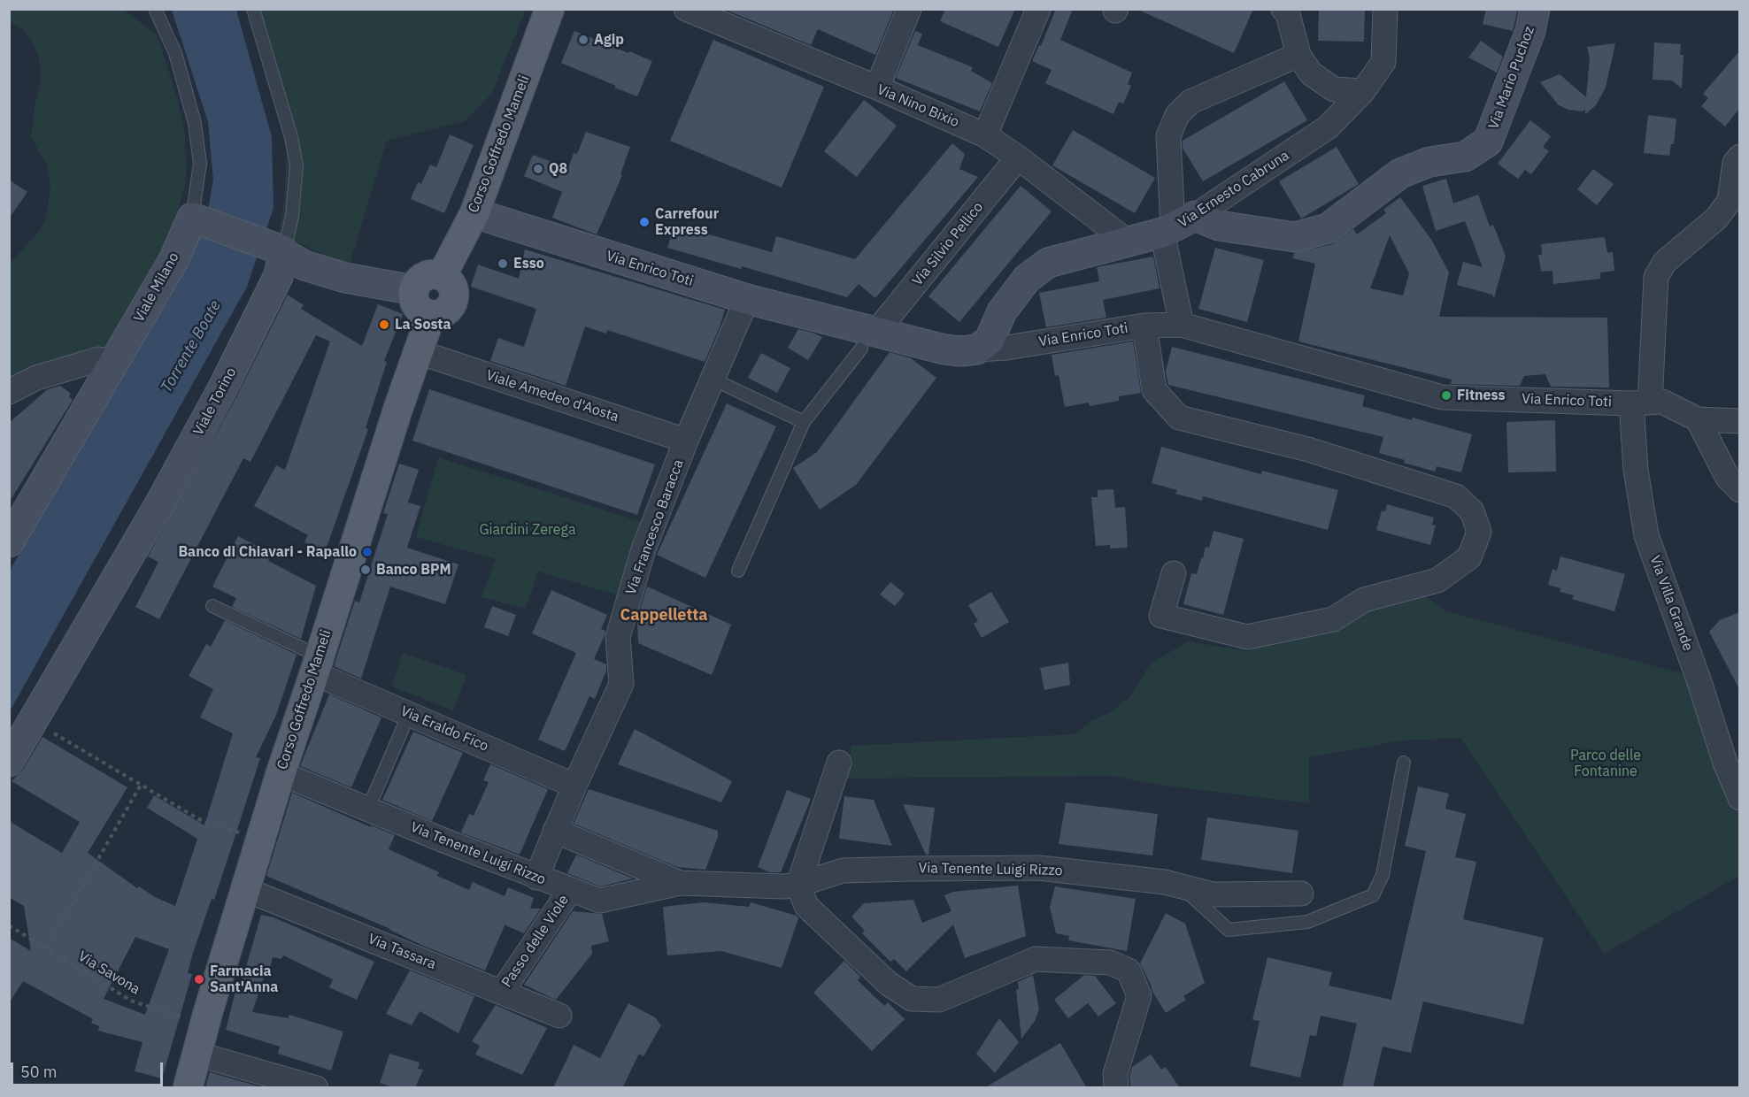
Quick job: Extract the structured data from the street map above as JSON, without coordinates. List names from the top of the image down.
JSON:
{
  "streets": {
    "main road": ["Corso Goffredo Mameli"],
    "street": [
      "Via Mario Puchoz",
      "Via Nino Bixio",
      "Via Ernesto Cabruna",
      "Via Silvio Pellico",
      "Via Enrico Toti",
      "Viale Milano",
      "Viale Amedeo d'Aosta",
      "Viale Torino",
      "Via Francesco Baracca",
      "Via Villa Grande",
      "Via Eraldo Fico",
      "Via Tenente Luigi Rizzo",
      "Passo delle Viole",
      "Via Tassara"
    ],
    "path": ["Via Savona"]
  },
  "crossings": [
    ["Via Mario Puchoz", "Via Ernesto Cabruna"],
    ["Via Nino Bixio", "Via Ernesto Cabruna"],
    ["Via Nino Bixio", "Via Silvio Pellico"],
    ["Corso Goffredo Mameli", "Via Enrico Toti"],
    ["Corso Goffredo Mameli", "Viale Amedeo d'Aosta"],
    ["Corso Goffredo Mameli", "Via Eraldo Fico"],
    ["Corso Goffredo Mameli", "Via Tenente Luigi Rizzo"],
    ["Corso Goffredo Mameli", "Via Tassara"],
    ["Corso Goffredo Mameli", "Via Savona"],
    ["Via Ernesto Cabruna", "Via Enrico Toti"],
    ["Via Silvio Pellico", "Via Enrico Toti"],
    ["Via Enrico Toti", "Via Francesco Baracca"],
    ["Via Enrico Toti", "Via Villa Grande"],
    ["Viale Amedeo d'Aosta", "Via Francesco Baracca"],
    ["Via Francesco Baracca", "Via Eraldo Fico"],
    ["Via Francesco Baracca", "Via Tenente Luigi Rizzo"],
    ["Via Tenente Luigi Rizzo", "Passo delle Viole"],
    ["Passo delle Viole", "Via Tassara"]
  ],
  "districts": ["Cappelletta"],
  "water": ["Torrente Boate"],
  "parks": ["Giardini Zerega", "Parco delle Fontanine"],
  "places": [
    "Agip",
    "Q8",
    "Carrefour Express",
    "Esso",
    "La Sosta",
    "Fitness",
    "Banco di Chiavari - Rapallo",
    "Banco BPM",
    "Farmacia Sant'Anna"
  ],
  "scale_bar": "50 m"
}
